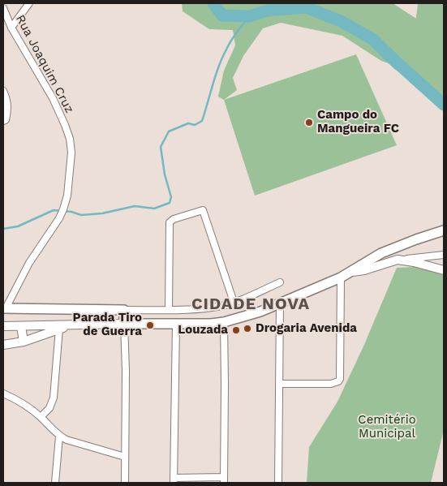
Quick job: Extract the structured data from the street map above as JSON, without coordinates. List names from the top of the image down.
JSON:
{
  "streets": {
    "street": ["Rua Joaquim Cruz"]
  },
  "districts": ["CIDADE NOVA"],
  "parks": ["Cemitério Municipal"],
  "places": [
    "Campo do Mangueira FC",
    "Parada Tiro de Guerra",
    "Drogaria Avenida",
    "Louzada"
  ]
}
